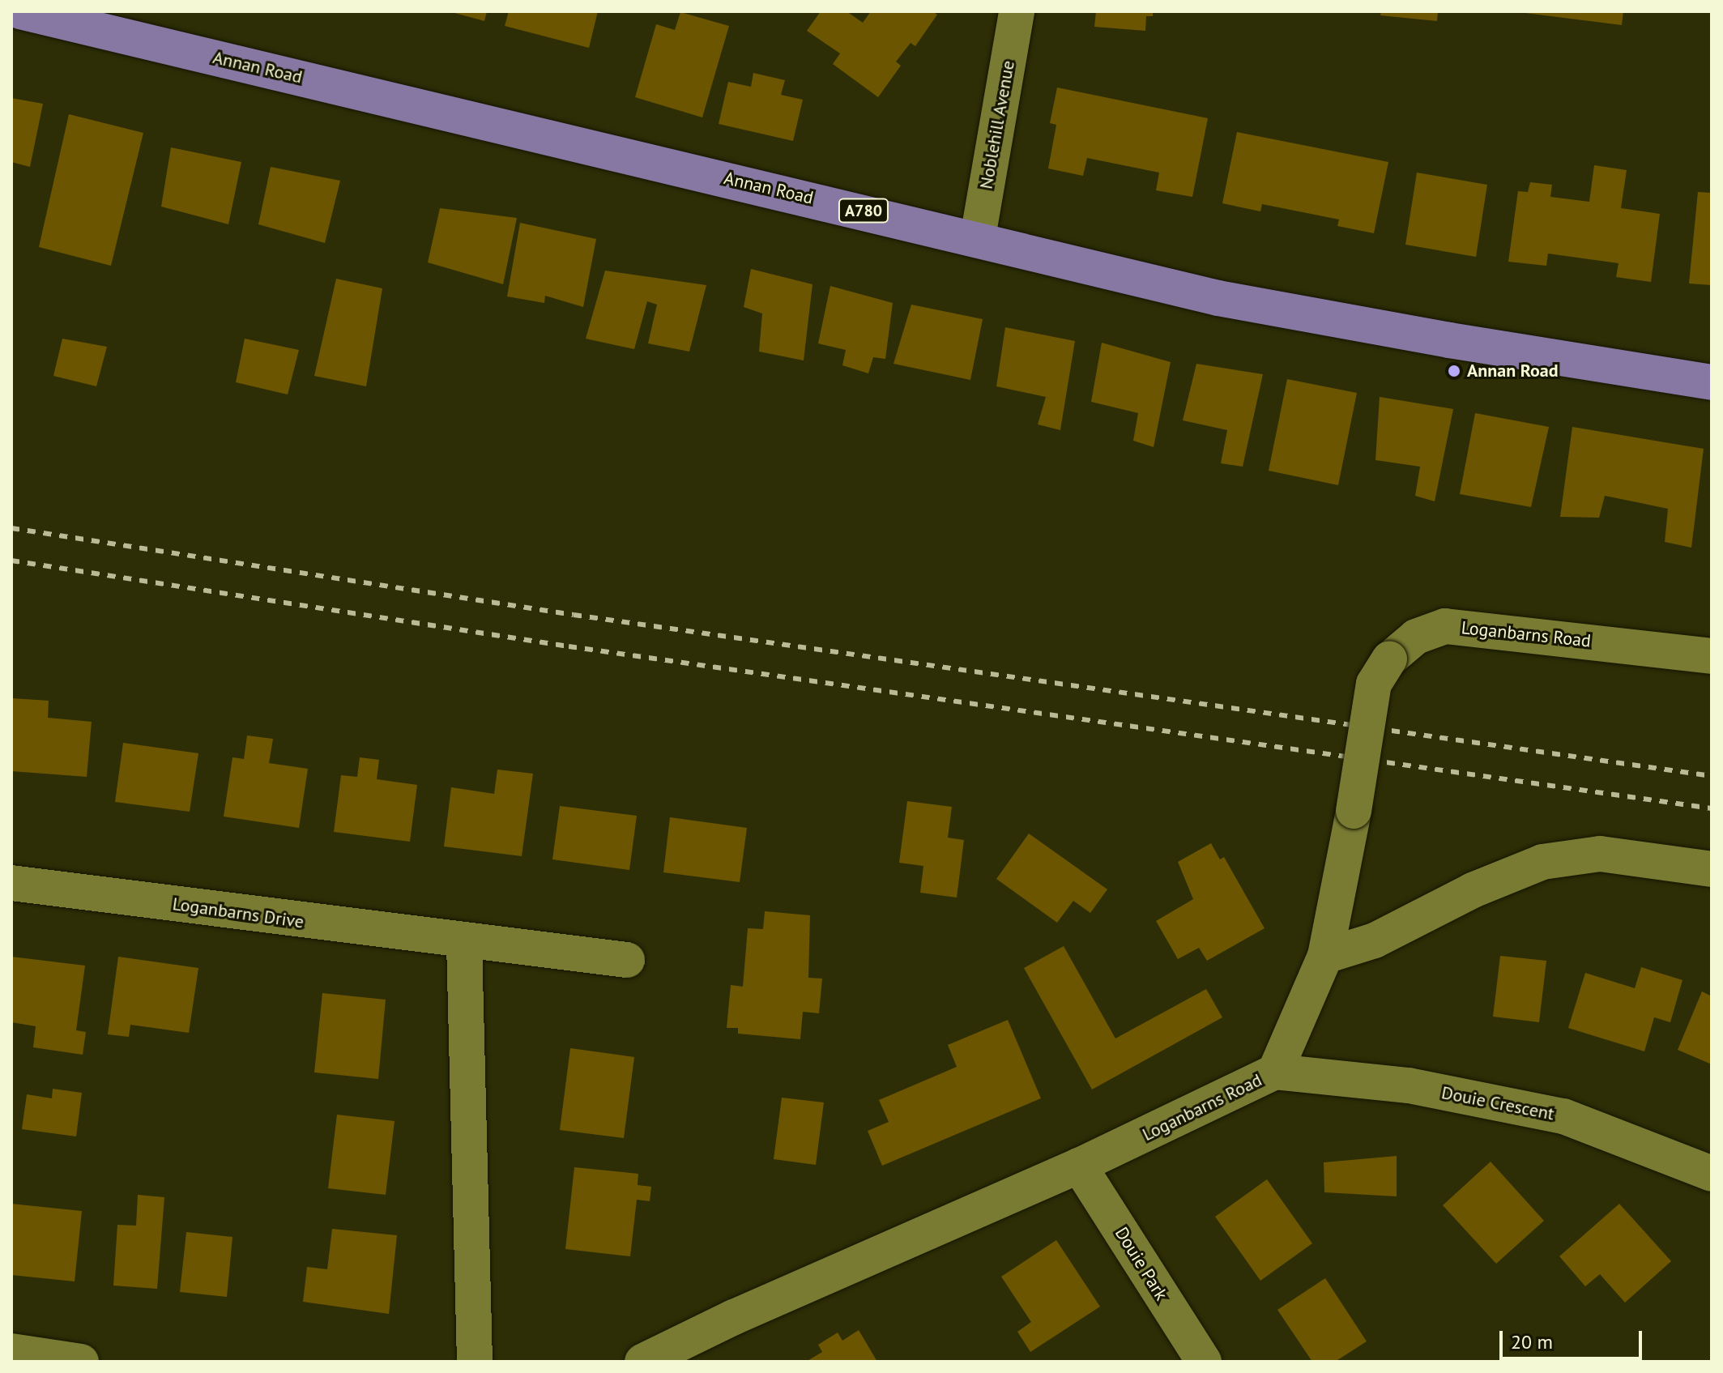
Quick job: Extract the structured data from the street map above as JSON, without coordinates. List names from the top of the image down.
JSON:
{
  "streets": {
    "main road": ["Annan Road", "A780"],
    "street": [
      "Noblehill Avenue",
      "Loganbarns Road",
      "Loganbarns Drive",
      "Douie Crescent",
      "Douie Park"
    ]
  },
  "crossings": [
    ["Annan Road", "Noblehill Avenue"],
    ["Loganbarns Road", "Douie Crescent"],
    ["Loganbarns Road", "Douie Park"]
  ],
  "places": ["Annan Road"],
  "scale_bar": "20 m"
}
